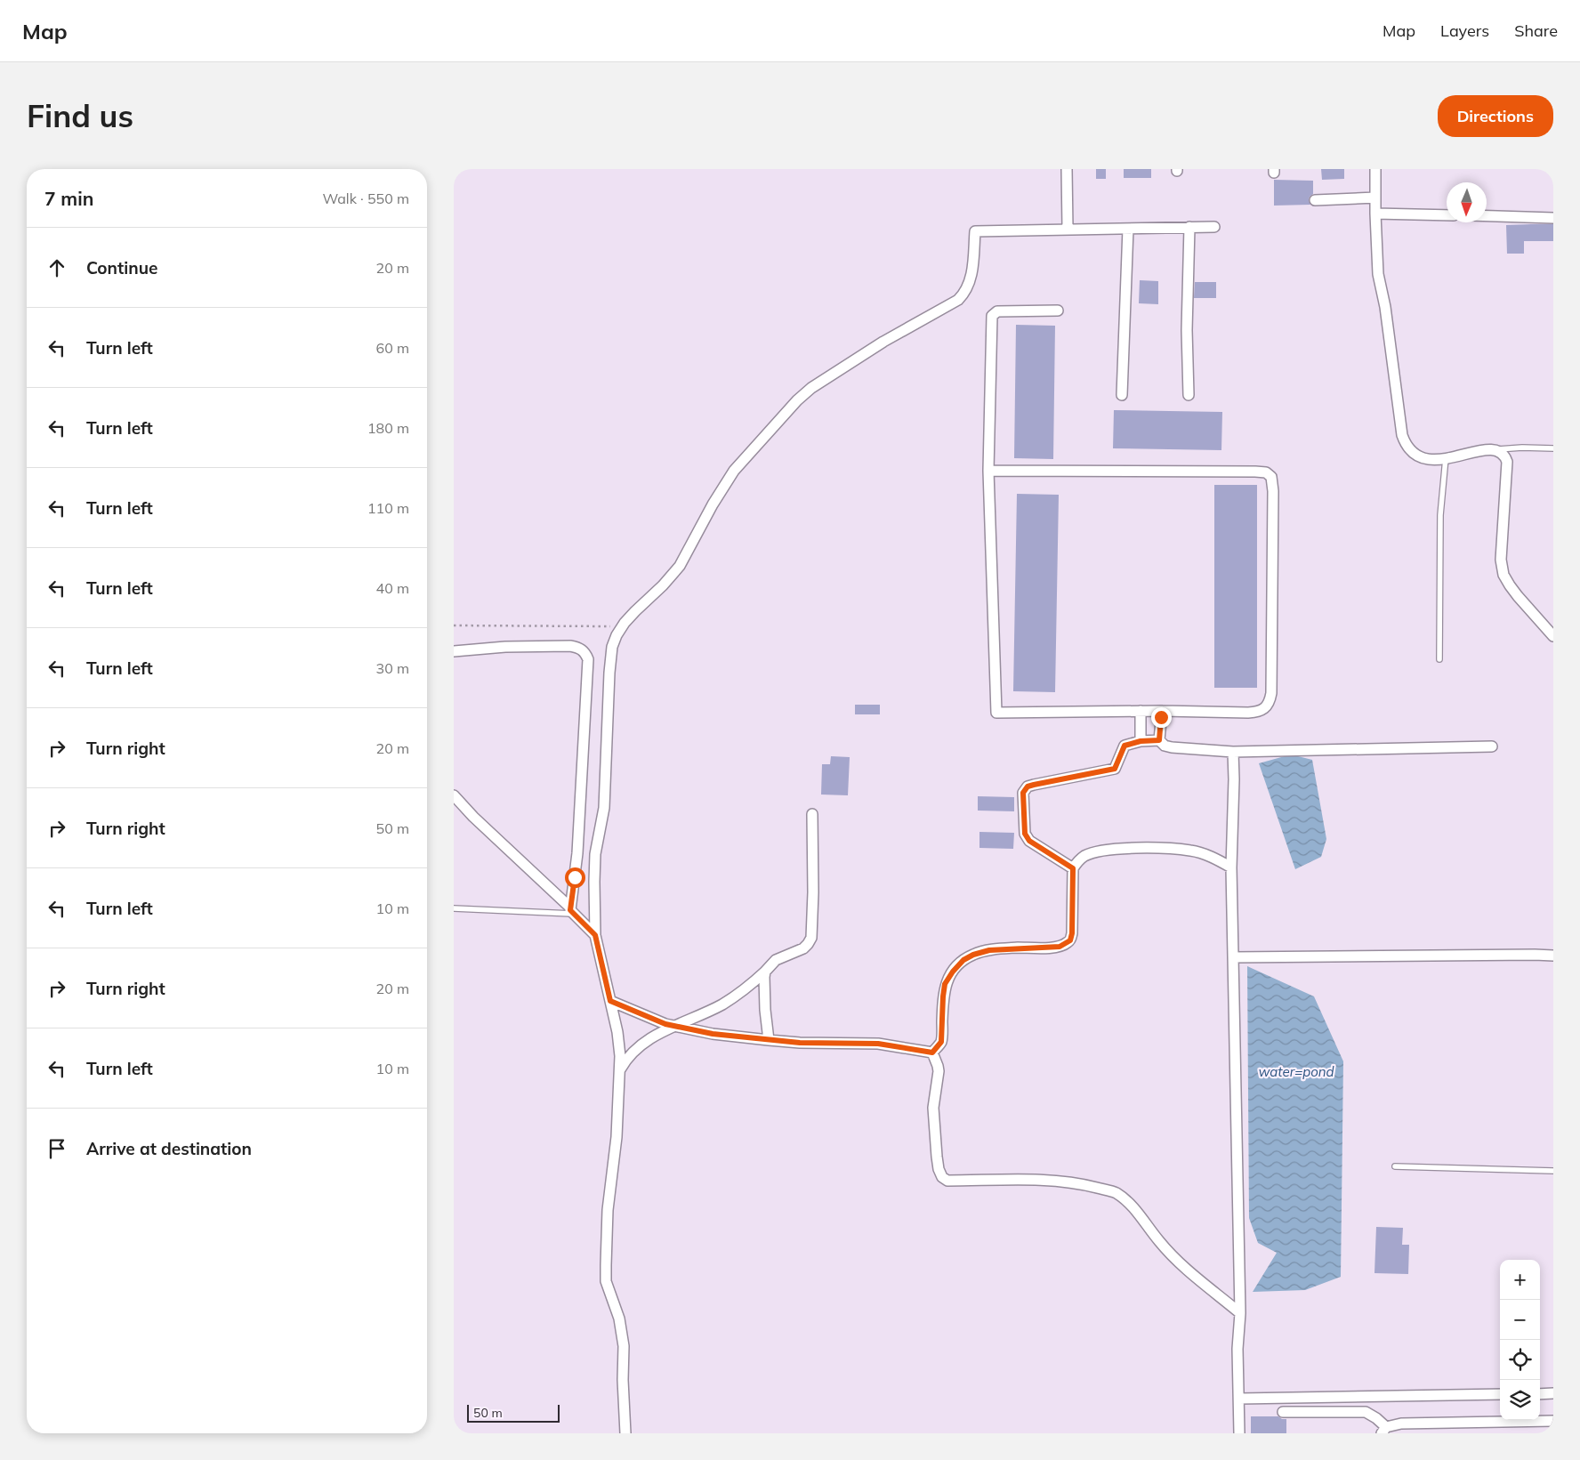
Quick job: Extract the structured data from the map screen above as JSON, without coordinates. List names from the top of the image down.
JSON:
{
  "water": ["water=pond"],
  "scale_bar": "50 m",
  "north": "bottom",
  "page": {
    "header": "Map",
    "nav": ["Map", "Layers", "Share"],
    "buttons": "Directions",
    "title": "Find us",
    "heading": ["7 min", "Walk · 550 m"],
    "list": [
      ["Continue", "20 m"],
      ["Turn left", "60 m"],
      ["Turn left", "180 m"],
      ["Turn left", "110 m"],
      ["Turn left", "40 m"],
      ["Turn left", "30 m"],
      ["Turn right", "20 m"],
      ["Turn right", "50 m"],
      ["Turn left", "10 m"],
      ["Turn right", "20 m"],
      ["Turn left", "10 m"],
      "Arrive at destination"
    ],
    "map_buttons": ["+", "−"],
    "scale": "50 m"
  }
}
